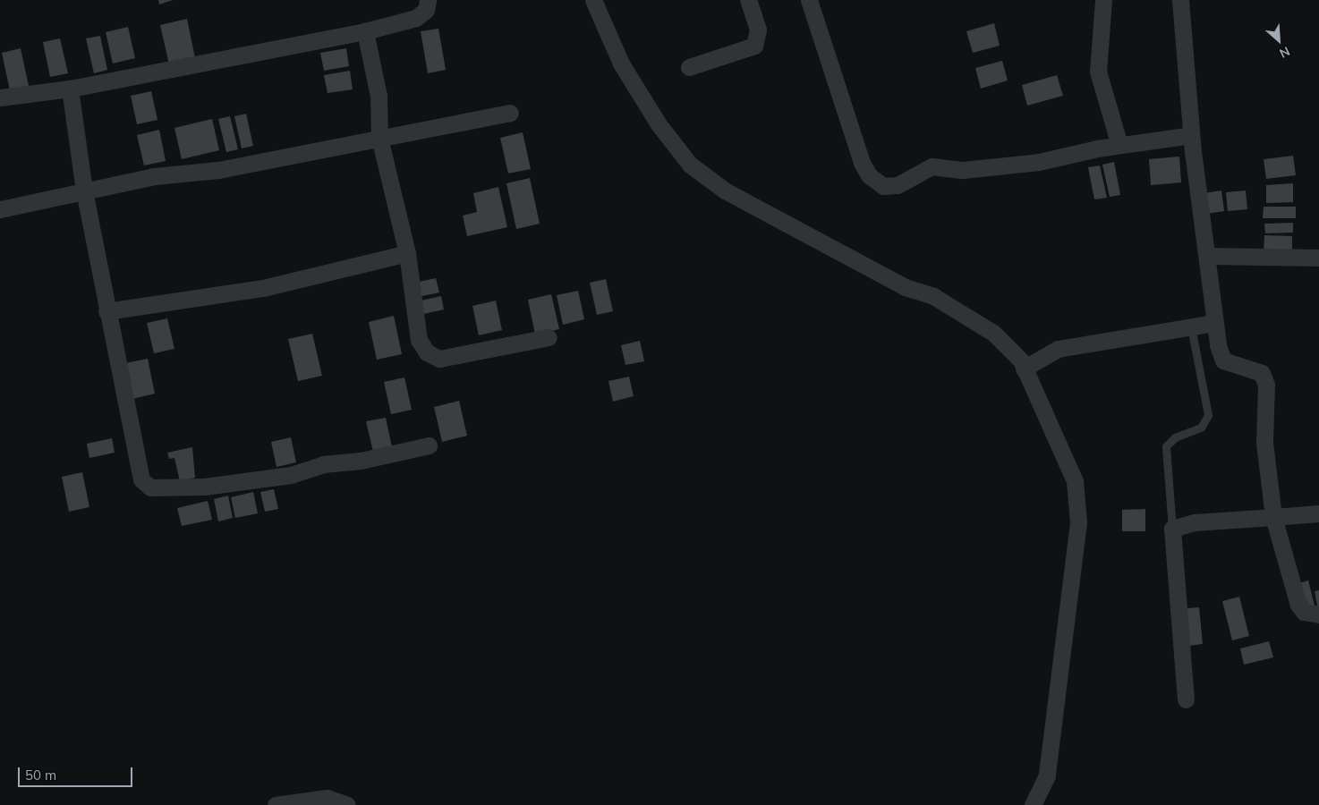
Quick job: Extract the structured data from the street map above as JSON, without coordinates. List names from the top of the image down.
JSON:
{
  "scale_bar": "50 m",
  "north": "bottom right"
}
